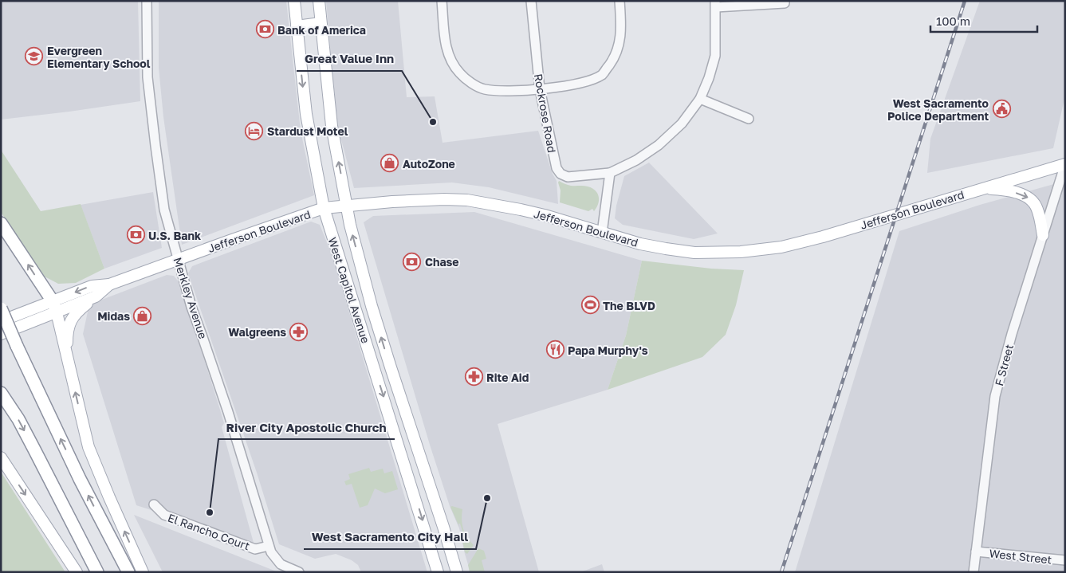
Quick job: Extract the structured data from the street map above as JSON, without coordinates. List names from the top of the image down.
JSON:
{
  "streets": {
    "main road": ["Jefferson Boulevard", "West Capitol Avenue"],
    "street": [
      "Rockrose Road",
      "Merkley Avenue",
      "F Street",
      "El Rancho Court",
      "West Street"
    ]
  },
  "crossings": [
    ["Jefferson Boulevard", "West Capitol Avenue"],
    ["Jefferson Boulevard", "Merkley Avenue"],
    ["Jefferson Boulevard", "F Street"],
    ["Merkley Avenue", "El Rancho Court"],
    ["F Street", "West Street"]
  ],
  "places": {
    "bank": ["Bank of America", "U.S. Bank", "Chase"],
    "school or university": ["Evergreen Elementary School"],
    "public building": ["West Sacramento Police Department"],
    "other": ["Great Value Inn", "West Sacramento City Hall", "River City Apostolic Church"],
    "hotel": ["Stardust Motel"],
    "shop": ["AutoZone", "Midas"],
    "sports": ["The BLVD"],
    "pharmacy": ["Walgreens", "Rite Aid"],
    "restaurant": ["Papa Murphy's"]
  },
  "scale_bar": "100 m"
}
